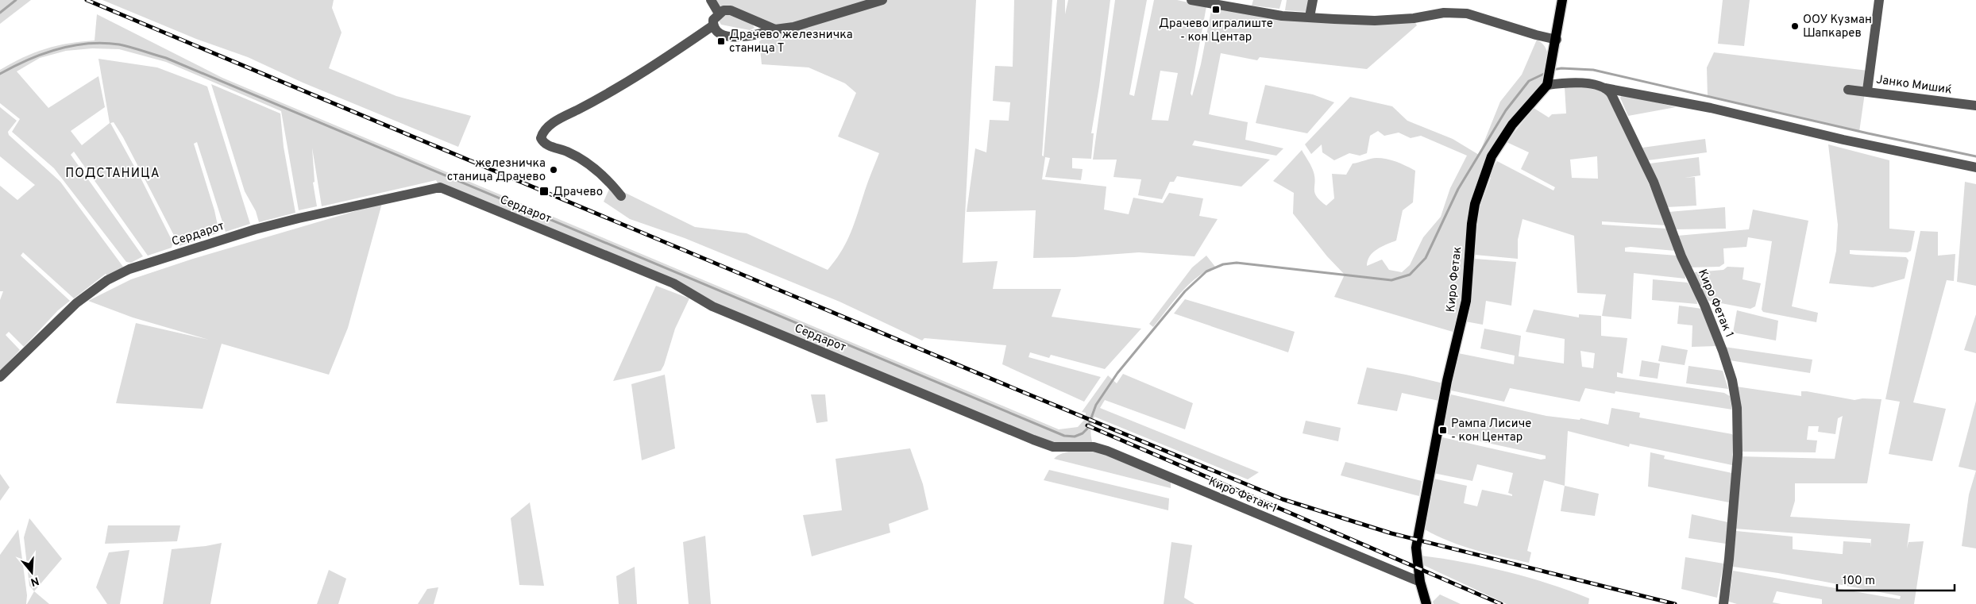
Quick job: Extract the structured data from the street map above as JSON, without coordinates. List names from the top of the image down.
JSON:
{
  "streets": {
    "main road": ["Киро Фетак"],
    "street": ["Јанко Мишиќ", "Сердарот", "Киро Фетак 1"]
  },
  "crossings": [
    ["Сердарот", "Киро Фетак 1"],
    ["Киро Фетак", "Киро Фетак 1"]
  ],
  "districts": ["ПОДСТАНИЦА"],
  "places": {
    "transit": [
      "Драчево игралиште - кон Центар",
      "Драчево железничка станица Т",
      "Драчево",
      "Рампа Лисиче - кон Центар"
    ],
    "other": ["ООУ Кузман Шапкарев", "железничка станица Драчево"]
  },
  "scale_bar": "100 m",
  "north": "bottom"
}
